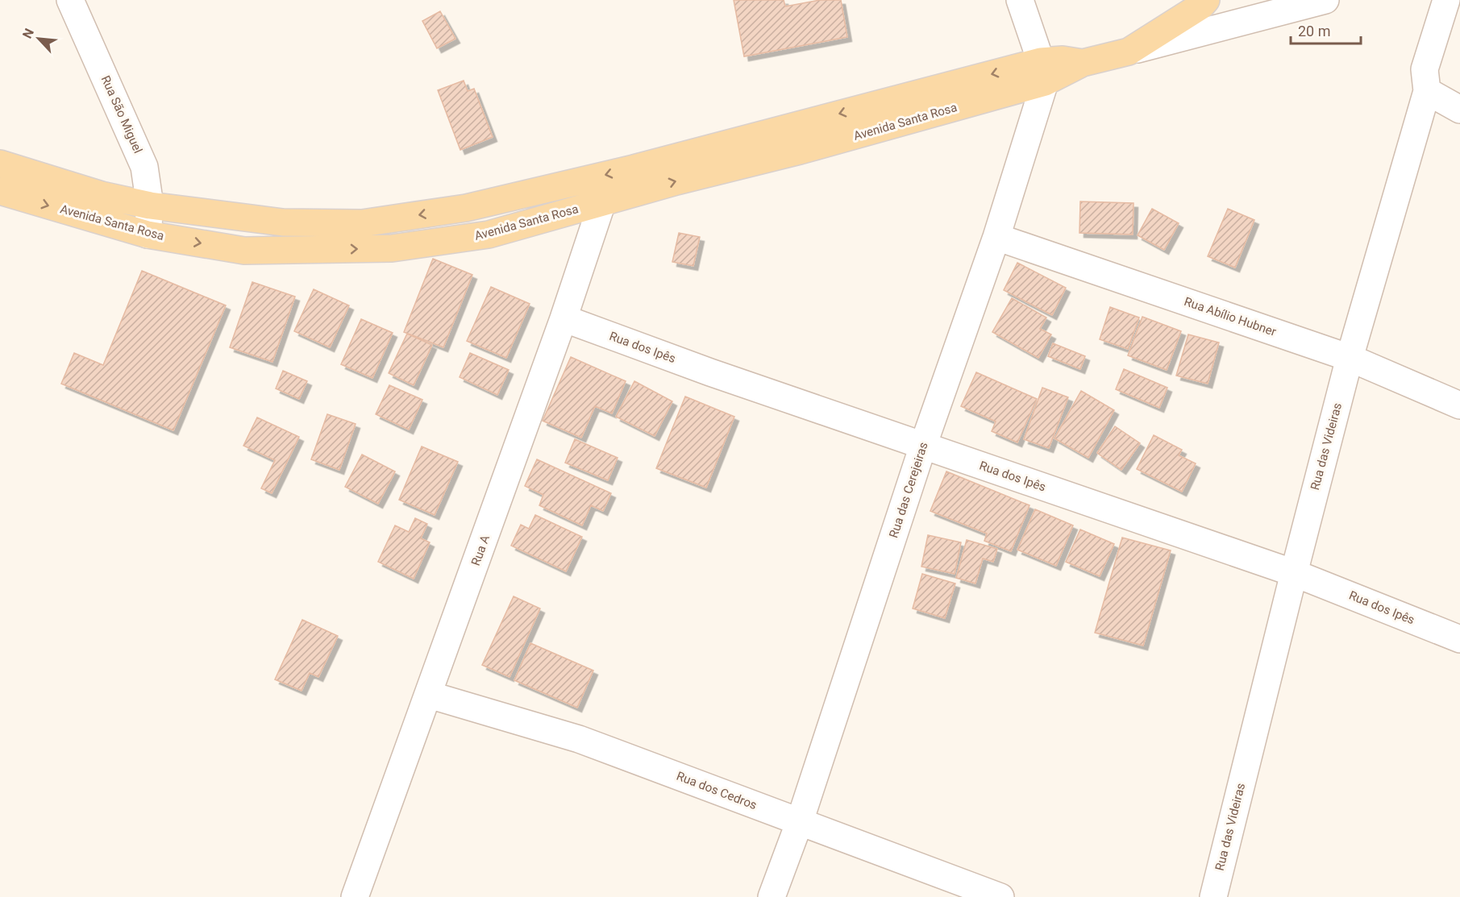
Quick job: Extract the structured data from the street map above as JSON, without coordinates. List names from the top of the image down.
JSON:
{
  "streets": {
    "main road": ["Avenida Santa Rosa"],
    "street": [
      "Rua São Miguel",
      "Rua Abílio Hubner",
      "Rua dos Ipês",
      "Rua das Videiras",
      "Rua das Cerejeiras",
      "Rua A",
      "Rua dos Cedros"
    ]
  },
  "crossings": [
    ["Rua São Miguel", "Avenida Santa Rosa"],
    ["Avenida Santa Rosa", "Rua das Cerejeiras"],
    ["Avenida Santa Rosa", "Rua A"],
    ["Rua Abílio Hubner", "Rua das Videiras"],
    ["Rua Abílio Hubner", "Rua das Cerejeiras"],
    ["Rua dos Ipês", "Rua das Videiras"],
    ["Rua dos Ipês", "Rua das Cerejeiras"],
    ["Rua dos Ipês", "Rua A"],
    ["Rua das Cerejeiras", "Rua dos Cedros"],
    ["Rua A", "Rua dos Cedros"]
  ],
  "scale_bar": "20 m",
  "north": "top left"
}
